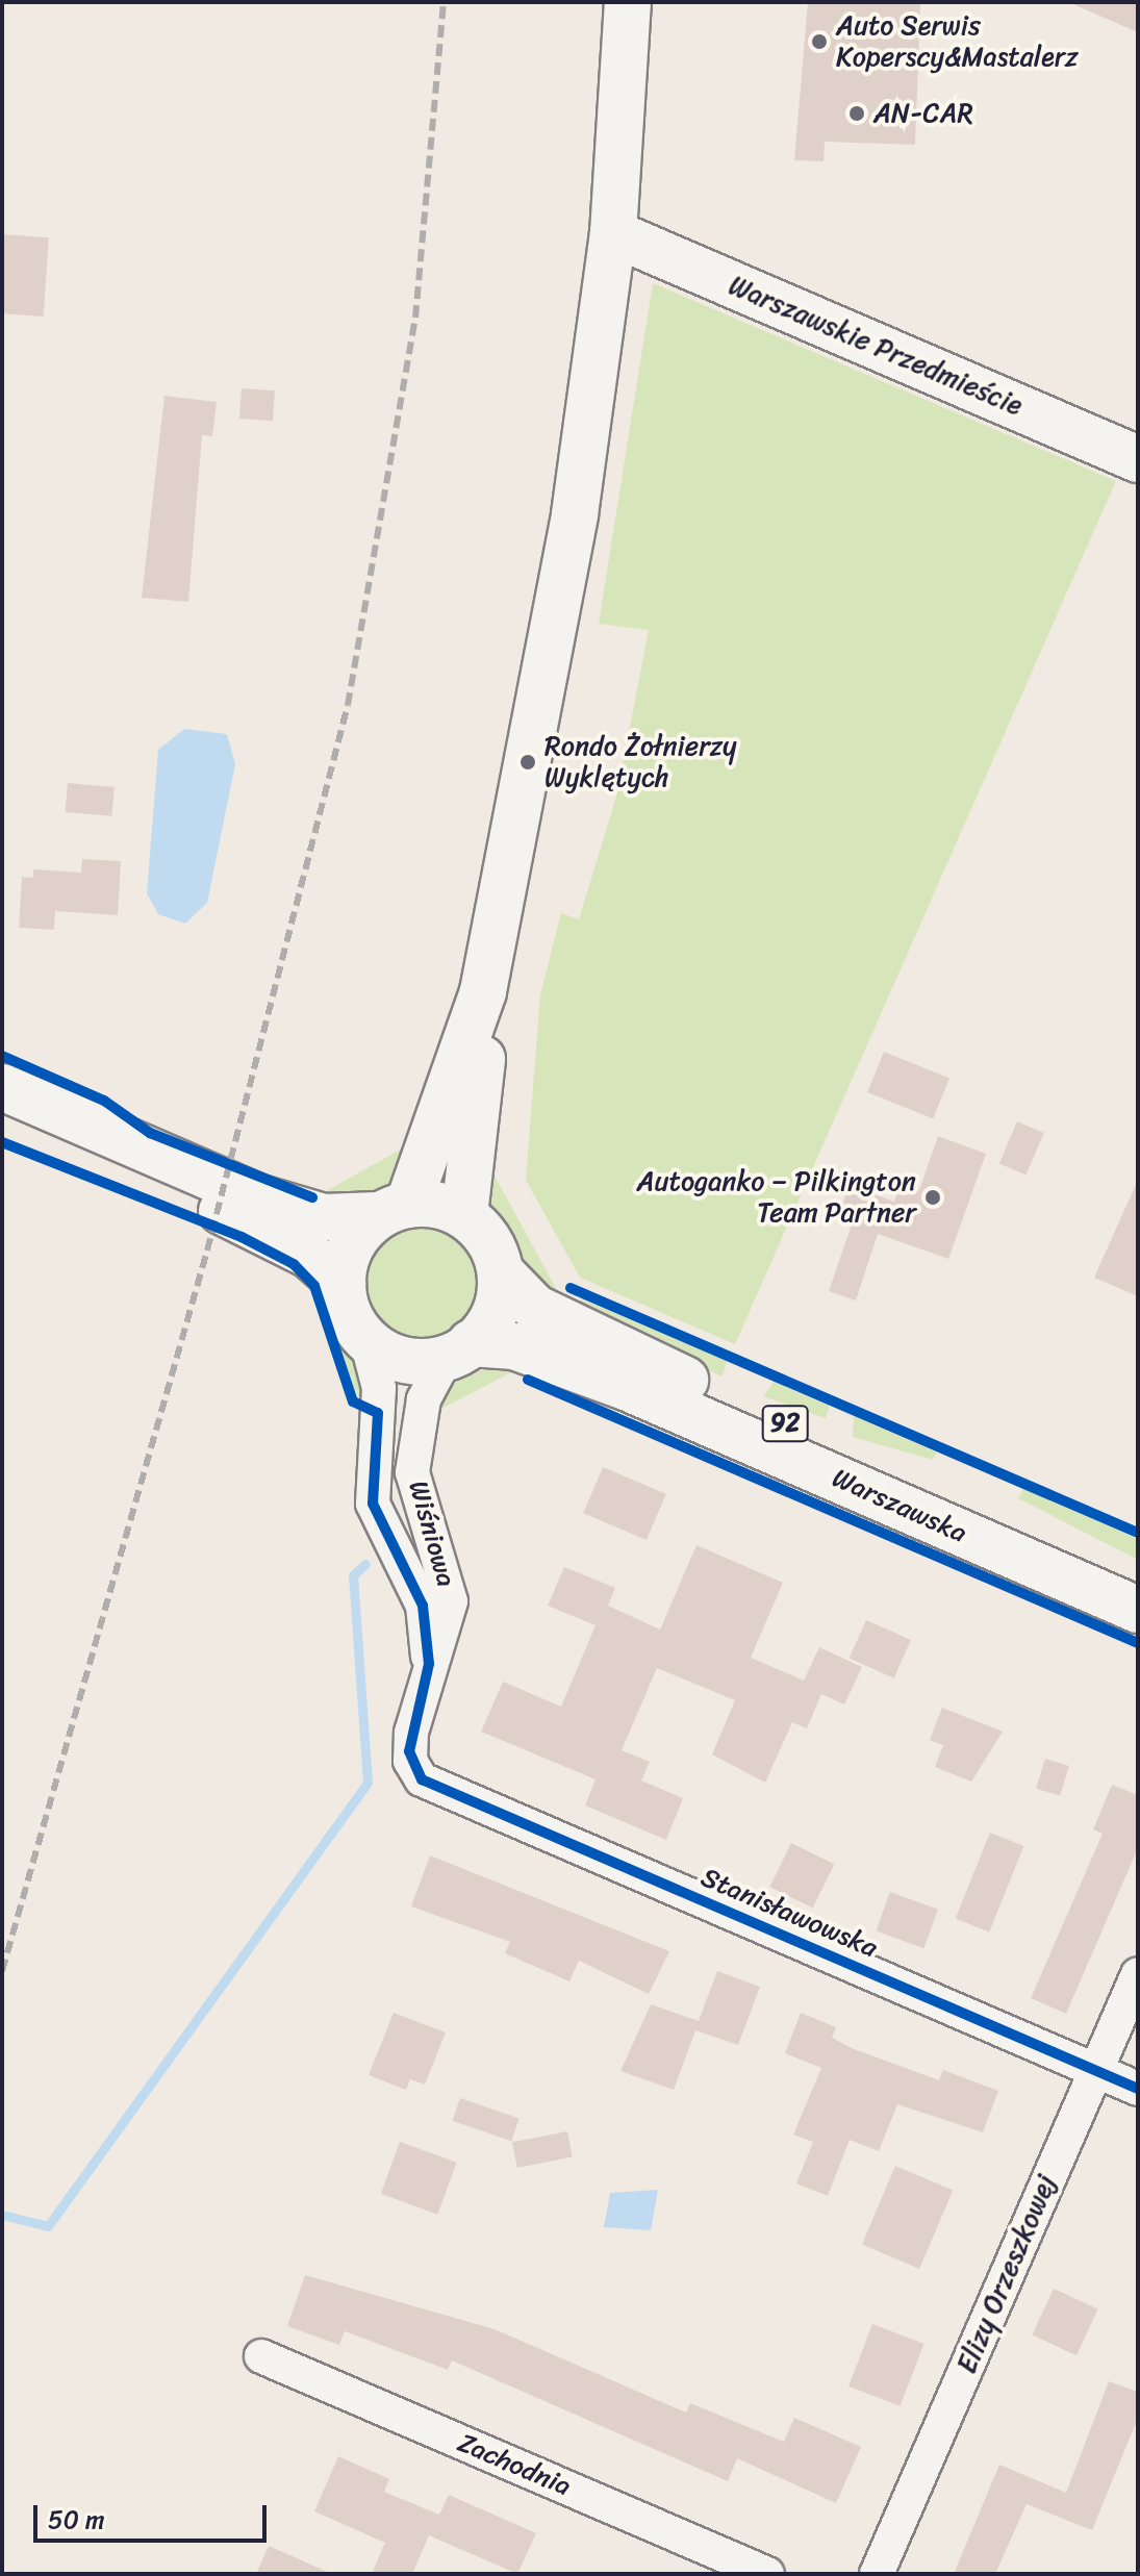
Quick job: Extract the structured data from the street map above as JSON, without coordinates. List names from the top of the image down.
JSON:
{
  "streets": {
    "main road": ["Warszawskie Przedmieście", "92", "Warszawska"],
    "street": [
      "Wiśniowa",
      "Stanisławowska",
      "Elizy Orzeszkowej",
      "Zachodnia"
    ]
  },
  "crossings": [
    ["92", "Warszawska"],
    ["92", "Wiśniowa"],
    ["Warszawska", "Wiśniowa"],
    ["Wiśniowa", "Stanisławowska"],
    ["Stanisławowska", "Elizy Orzeszkowej"]
  ],
  "places": [
    "Auto Serwis Koperscy&Mastalerz",
    "AN-CAR",
    "Rondo Żołnierzy Wyklętych",
    "Autoganko – Pilkington Team Partner"
  ],
  "scale_bar": "50 m"
}
